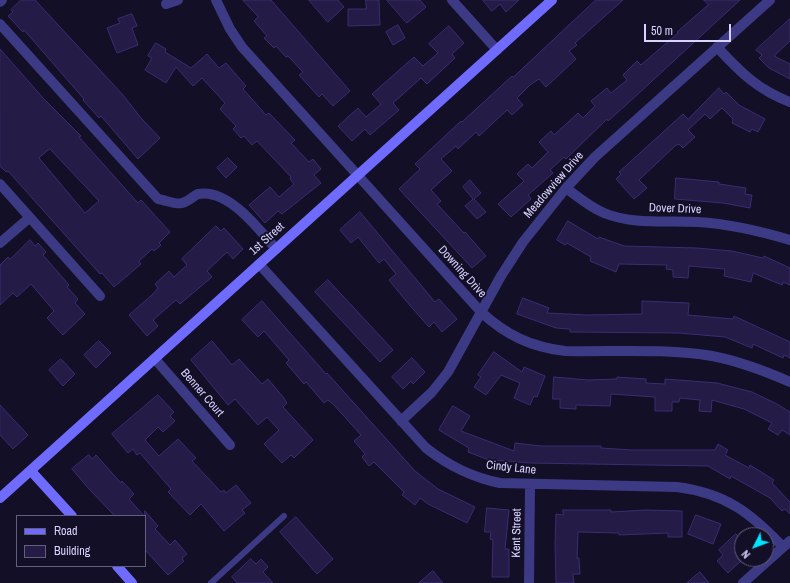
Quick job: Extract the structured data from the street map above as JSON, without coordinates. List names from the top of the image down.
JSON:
{
  "streets": {
    "street": [
      "Meadowview Drive",
      "Dover Drive",
      "1st Street",
      "Downing Drive",
      "Benner Court",
      "Cindy Lane",
      "Kent Street"
    ]
  },
  "crossings": [
    ["Meadowview Drive", "Dover Drive"],
    ["Meadowview Drive", "Downing Drive"],
    ["Meadowview Drive", "Cindy Lane"],
    ["1st Street", "Downing Drive"],
    ["1st Street", "Benner Court"],
    ["1st Street", "Cindy Lane"],
    ["Cindy Lane", "Kent Street"]
  ],
  "legend": ["Road", "Building"],
  "scale_bar": "50 m",
  "north": "bottom left"
}
